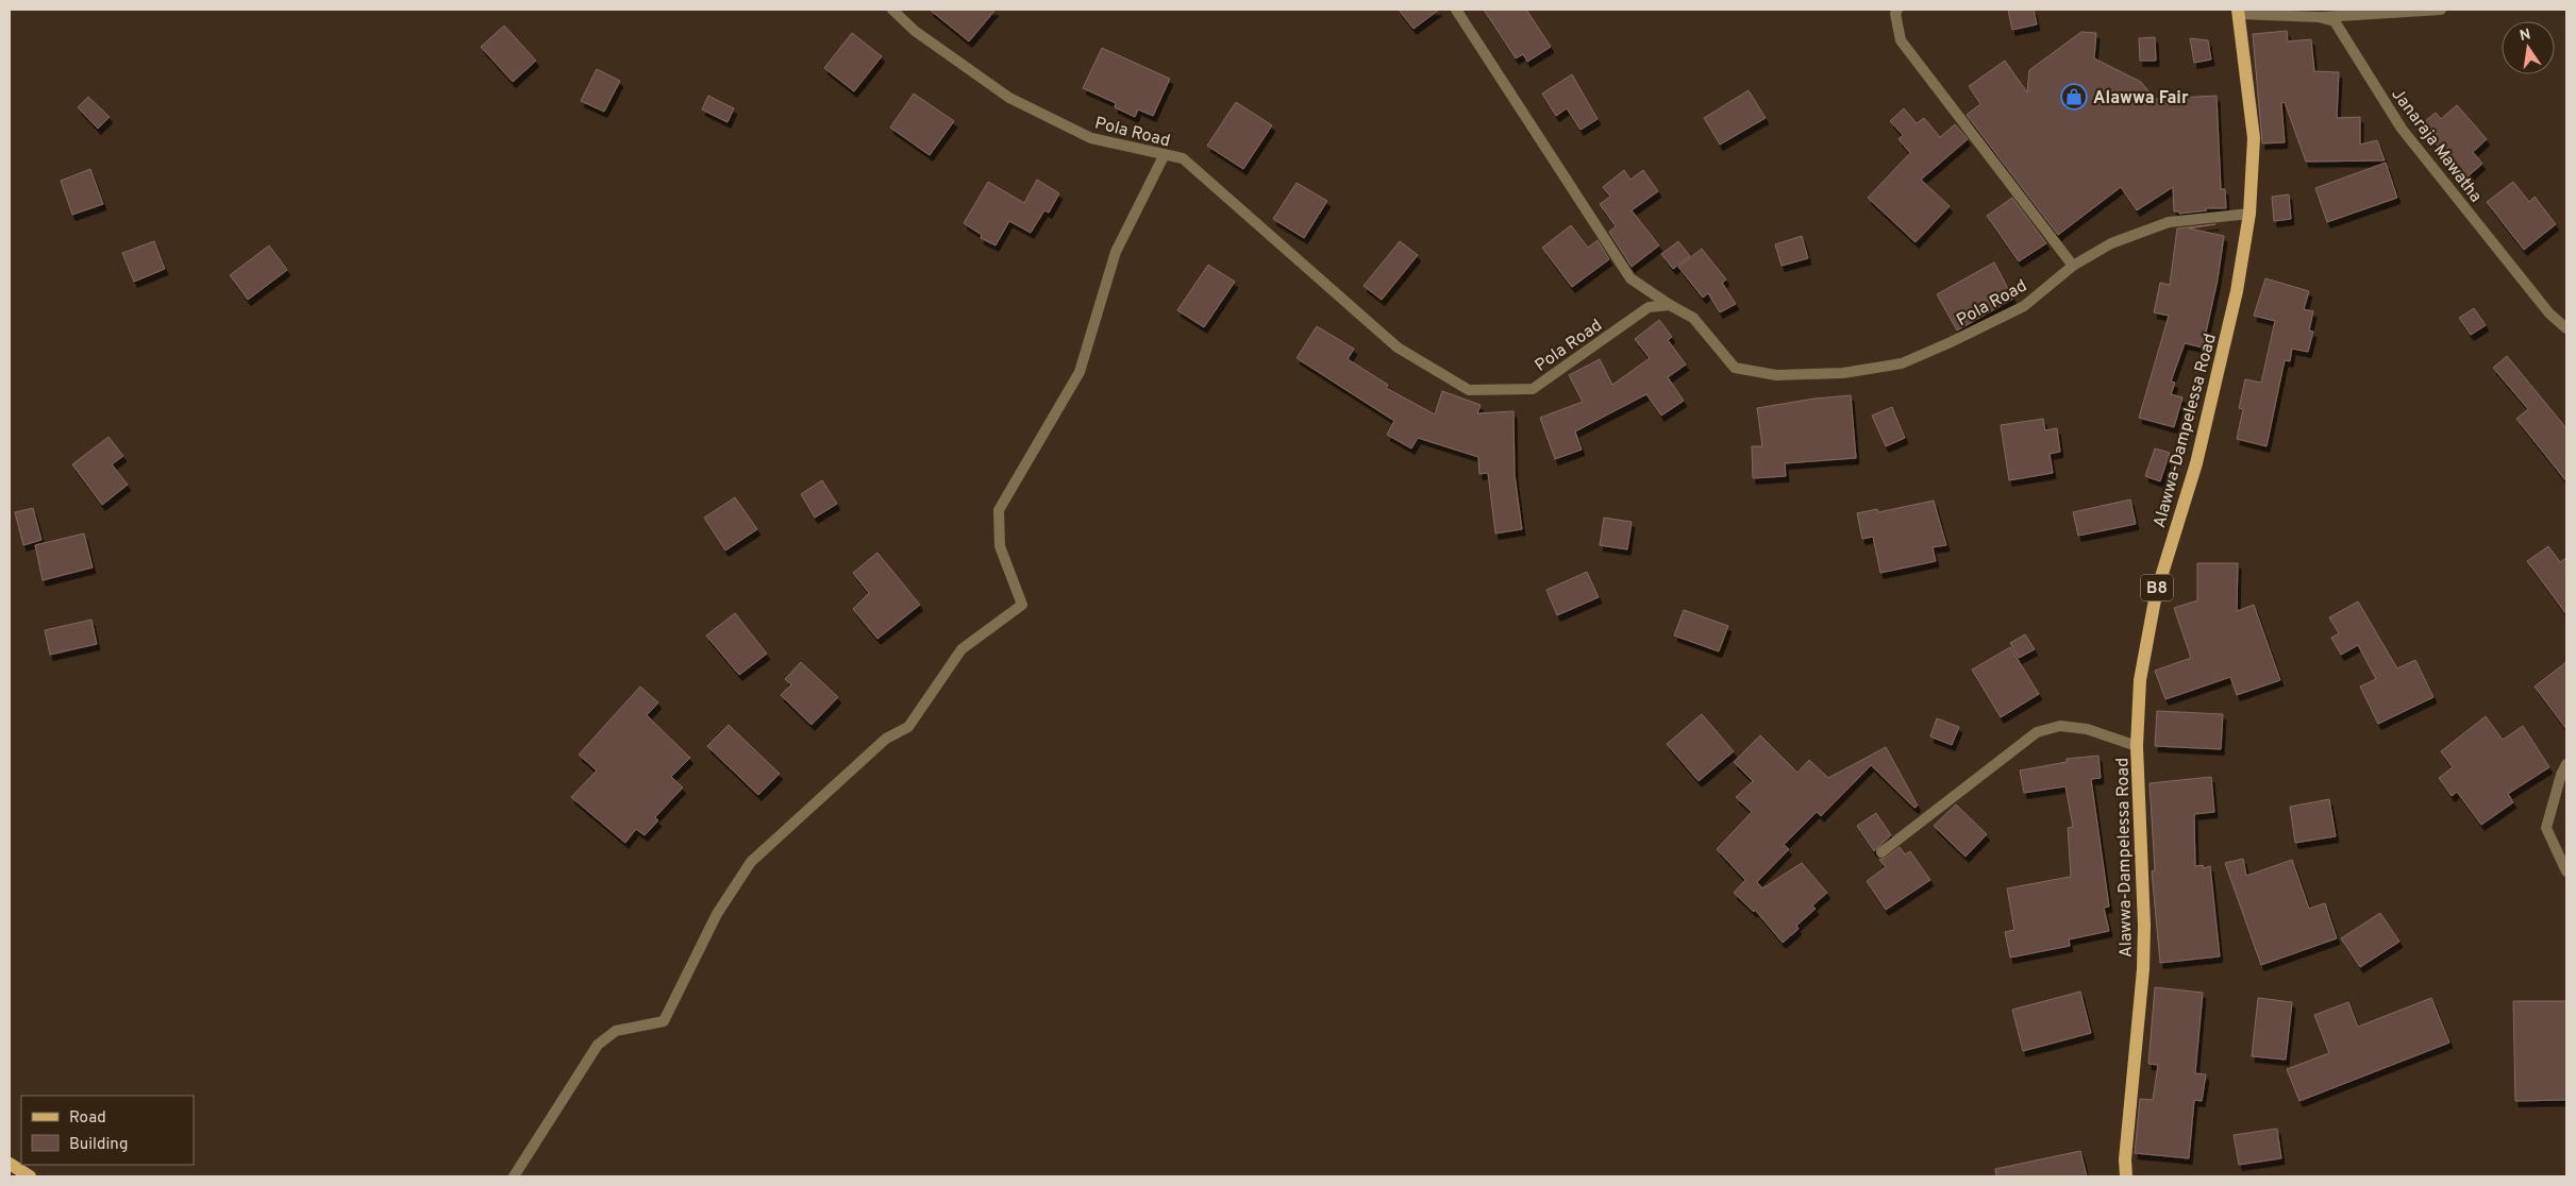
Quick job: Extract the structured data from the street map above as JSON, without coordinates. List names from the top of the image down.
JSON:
{
  "streets": {
    "main road": ["Alawwa-Dampelessa Road", "B8"],
    "street": ["Pola Road", "Janaraja Mawatha"]
  },
  "crossings": [
    ["Pola Road", "Alawwa-Dampelessa Road"],
    ["Janaraja Mawatha", "Alawwa-Dampelessa Road"]
  ],
  "places": {
    "shop": ["Alawwa Fair"]
  },
  "legend": ["Road", "Building"],
  "north": "top"
}
